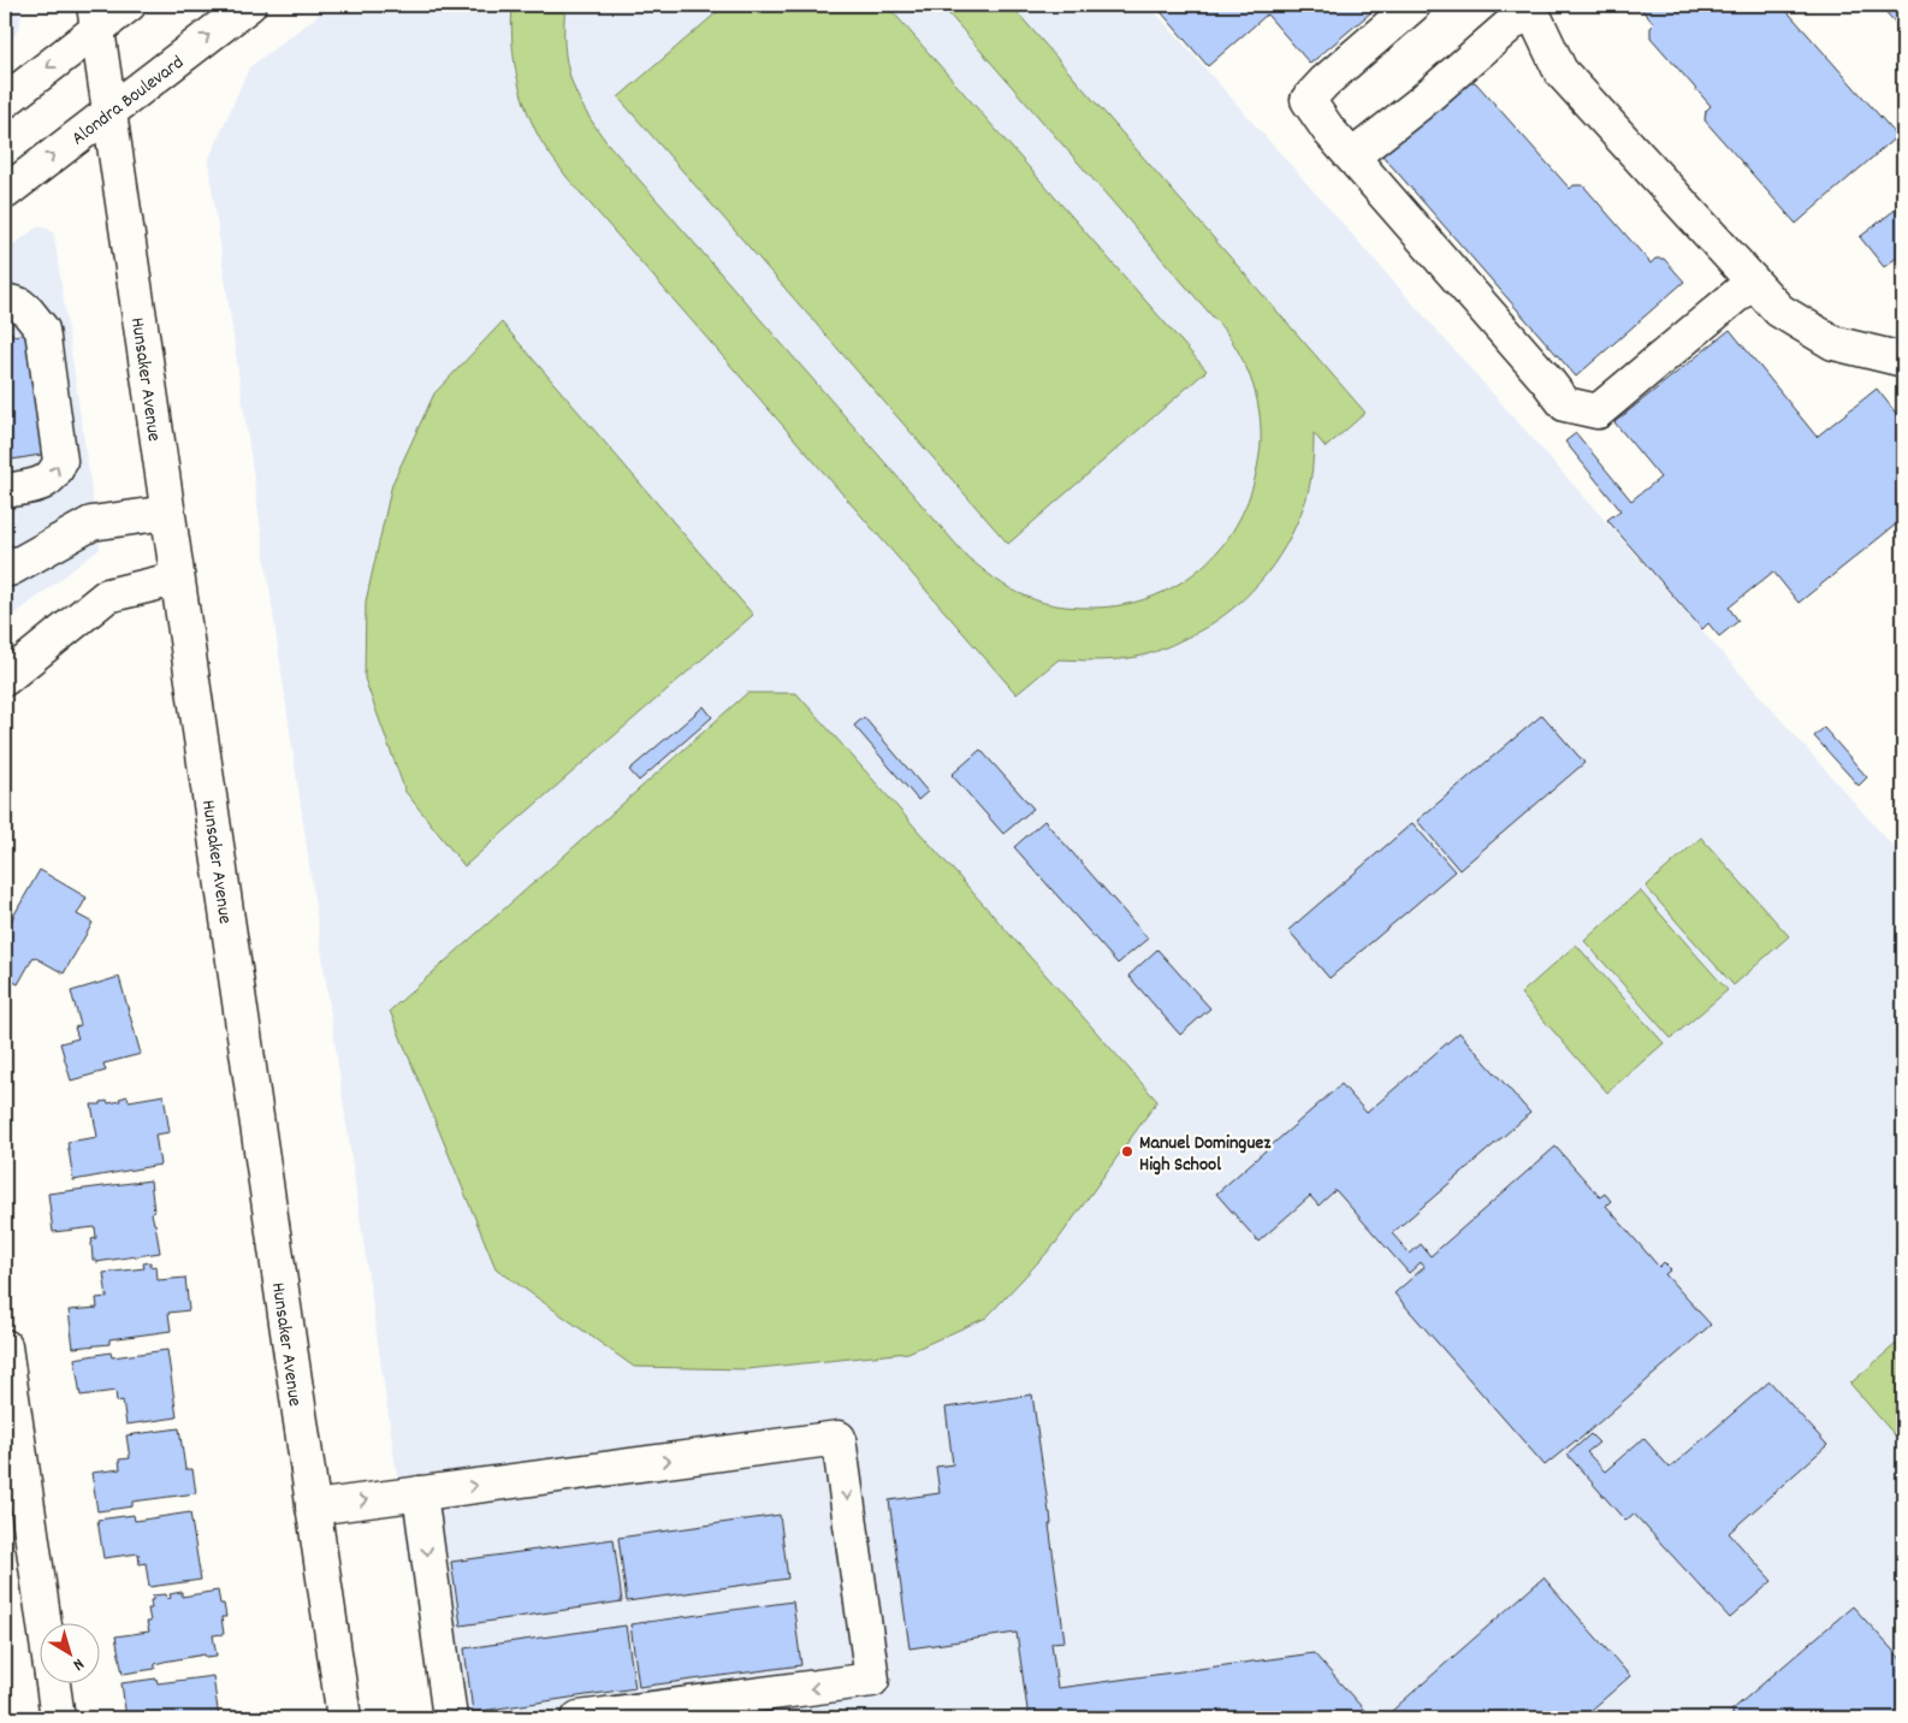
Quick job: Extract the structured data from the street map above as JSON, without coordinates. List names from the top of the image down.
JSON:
{
  "streets": {
    "street": ["Alondra Boulevard", "Hunsaker Avenue"]
  },
  "crossings": [
    ["Alondra Boulevard", "Hunsaker Avenue"]
  ],
  "places": ["Manuel Dominguez High School"],
  "north": "bottom right"
}
